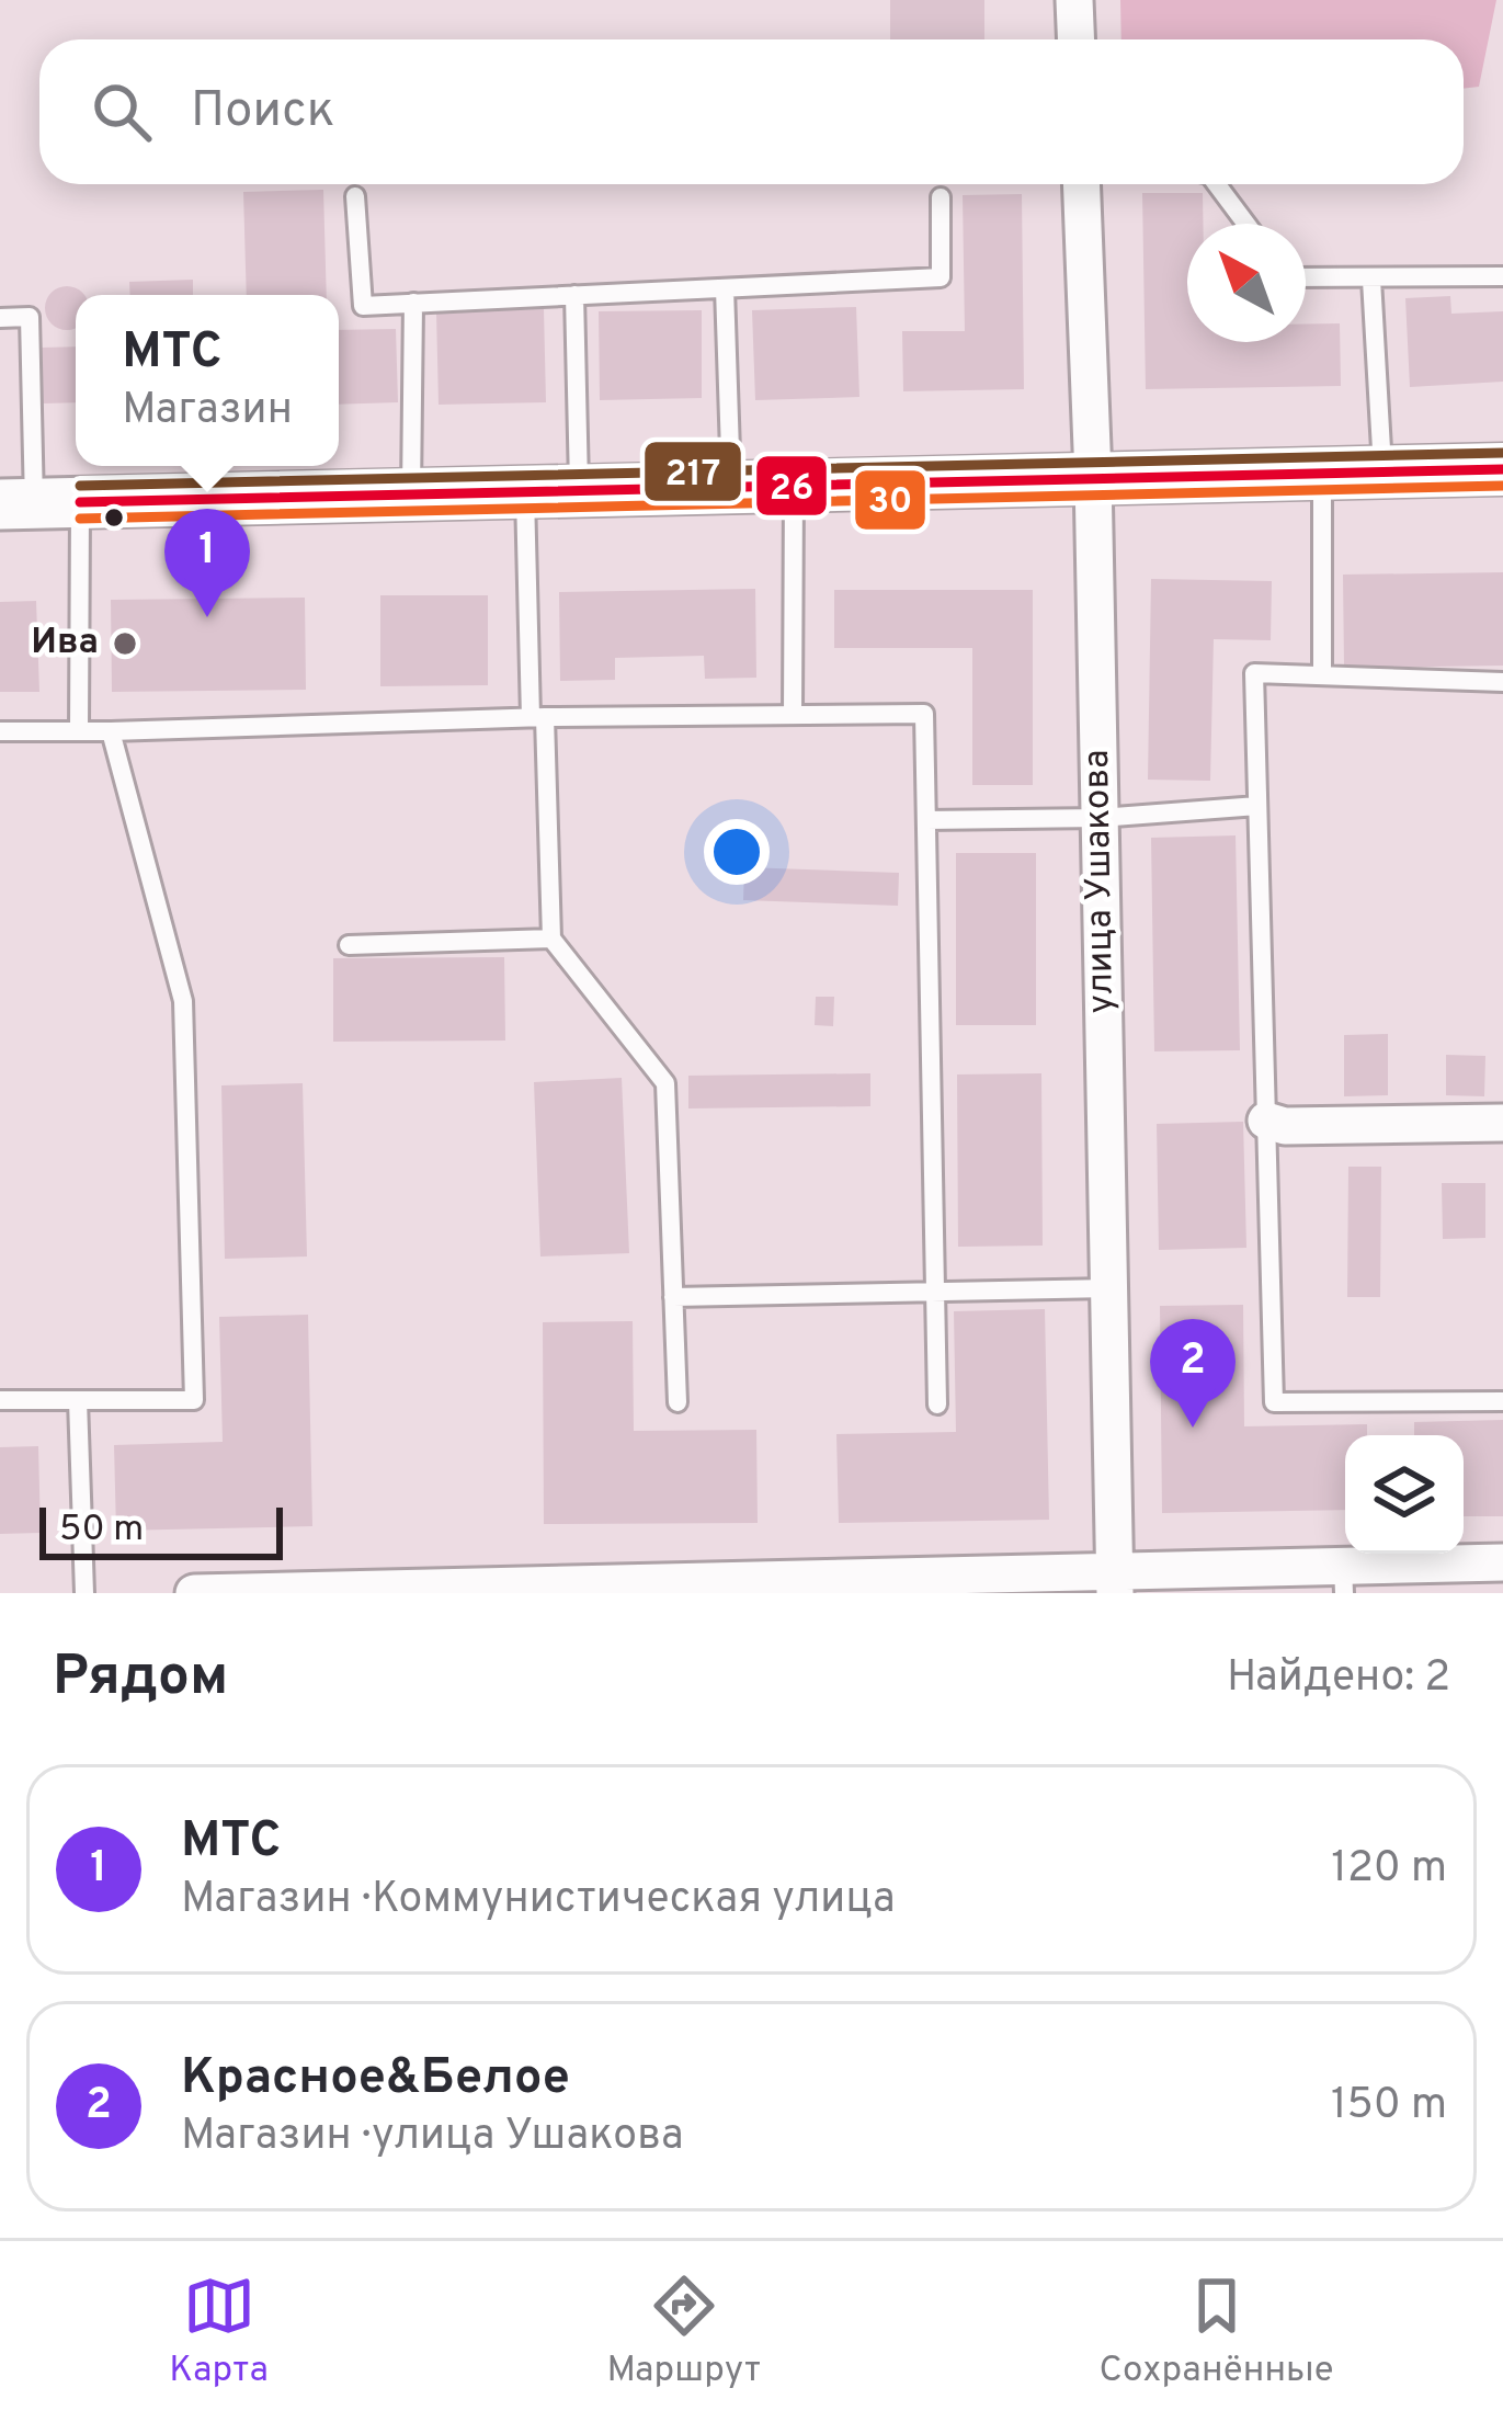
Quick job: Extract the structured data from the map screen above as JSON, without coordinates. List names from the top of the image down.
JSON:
{
  "streets": {
    "street": ["улица Ушакова"]
  },
  "places": ["Ива"],
  "lines": ["transit line 217", "transit line 26", "transit line 30"],
  "scale_bar": "50 m",
  "north": "top left",
  "page": {
    "search": "Поиск",
    "popup": ["МТС", "Магазин"],
    "pins": ["1", "2"],
    "scale": "50 m",
    "heading": ["Рядом", "Найдено: 2"],
    "list": [
      {
        "mark": "1",
        "name": "МТС",
        "note": "Магазин · Коммунистическая улица",
        "value": "120 m"
      },
      {
        "mark": "2",
        "name": "Красное&Белое",
        "note": "Магазин · улица Ушакова",
        "value": "150 m"
      }
    ],
    "nav": ["Карта", "Маршрут", "Сохранённые"]
  }
}
